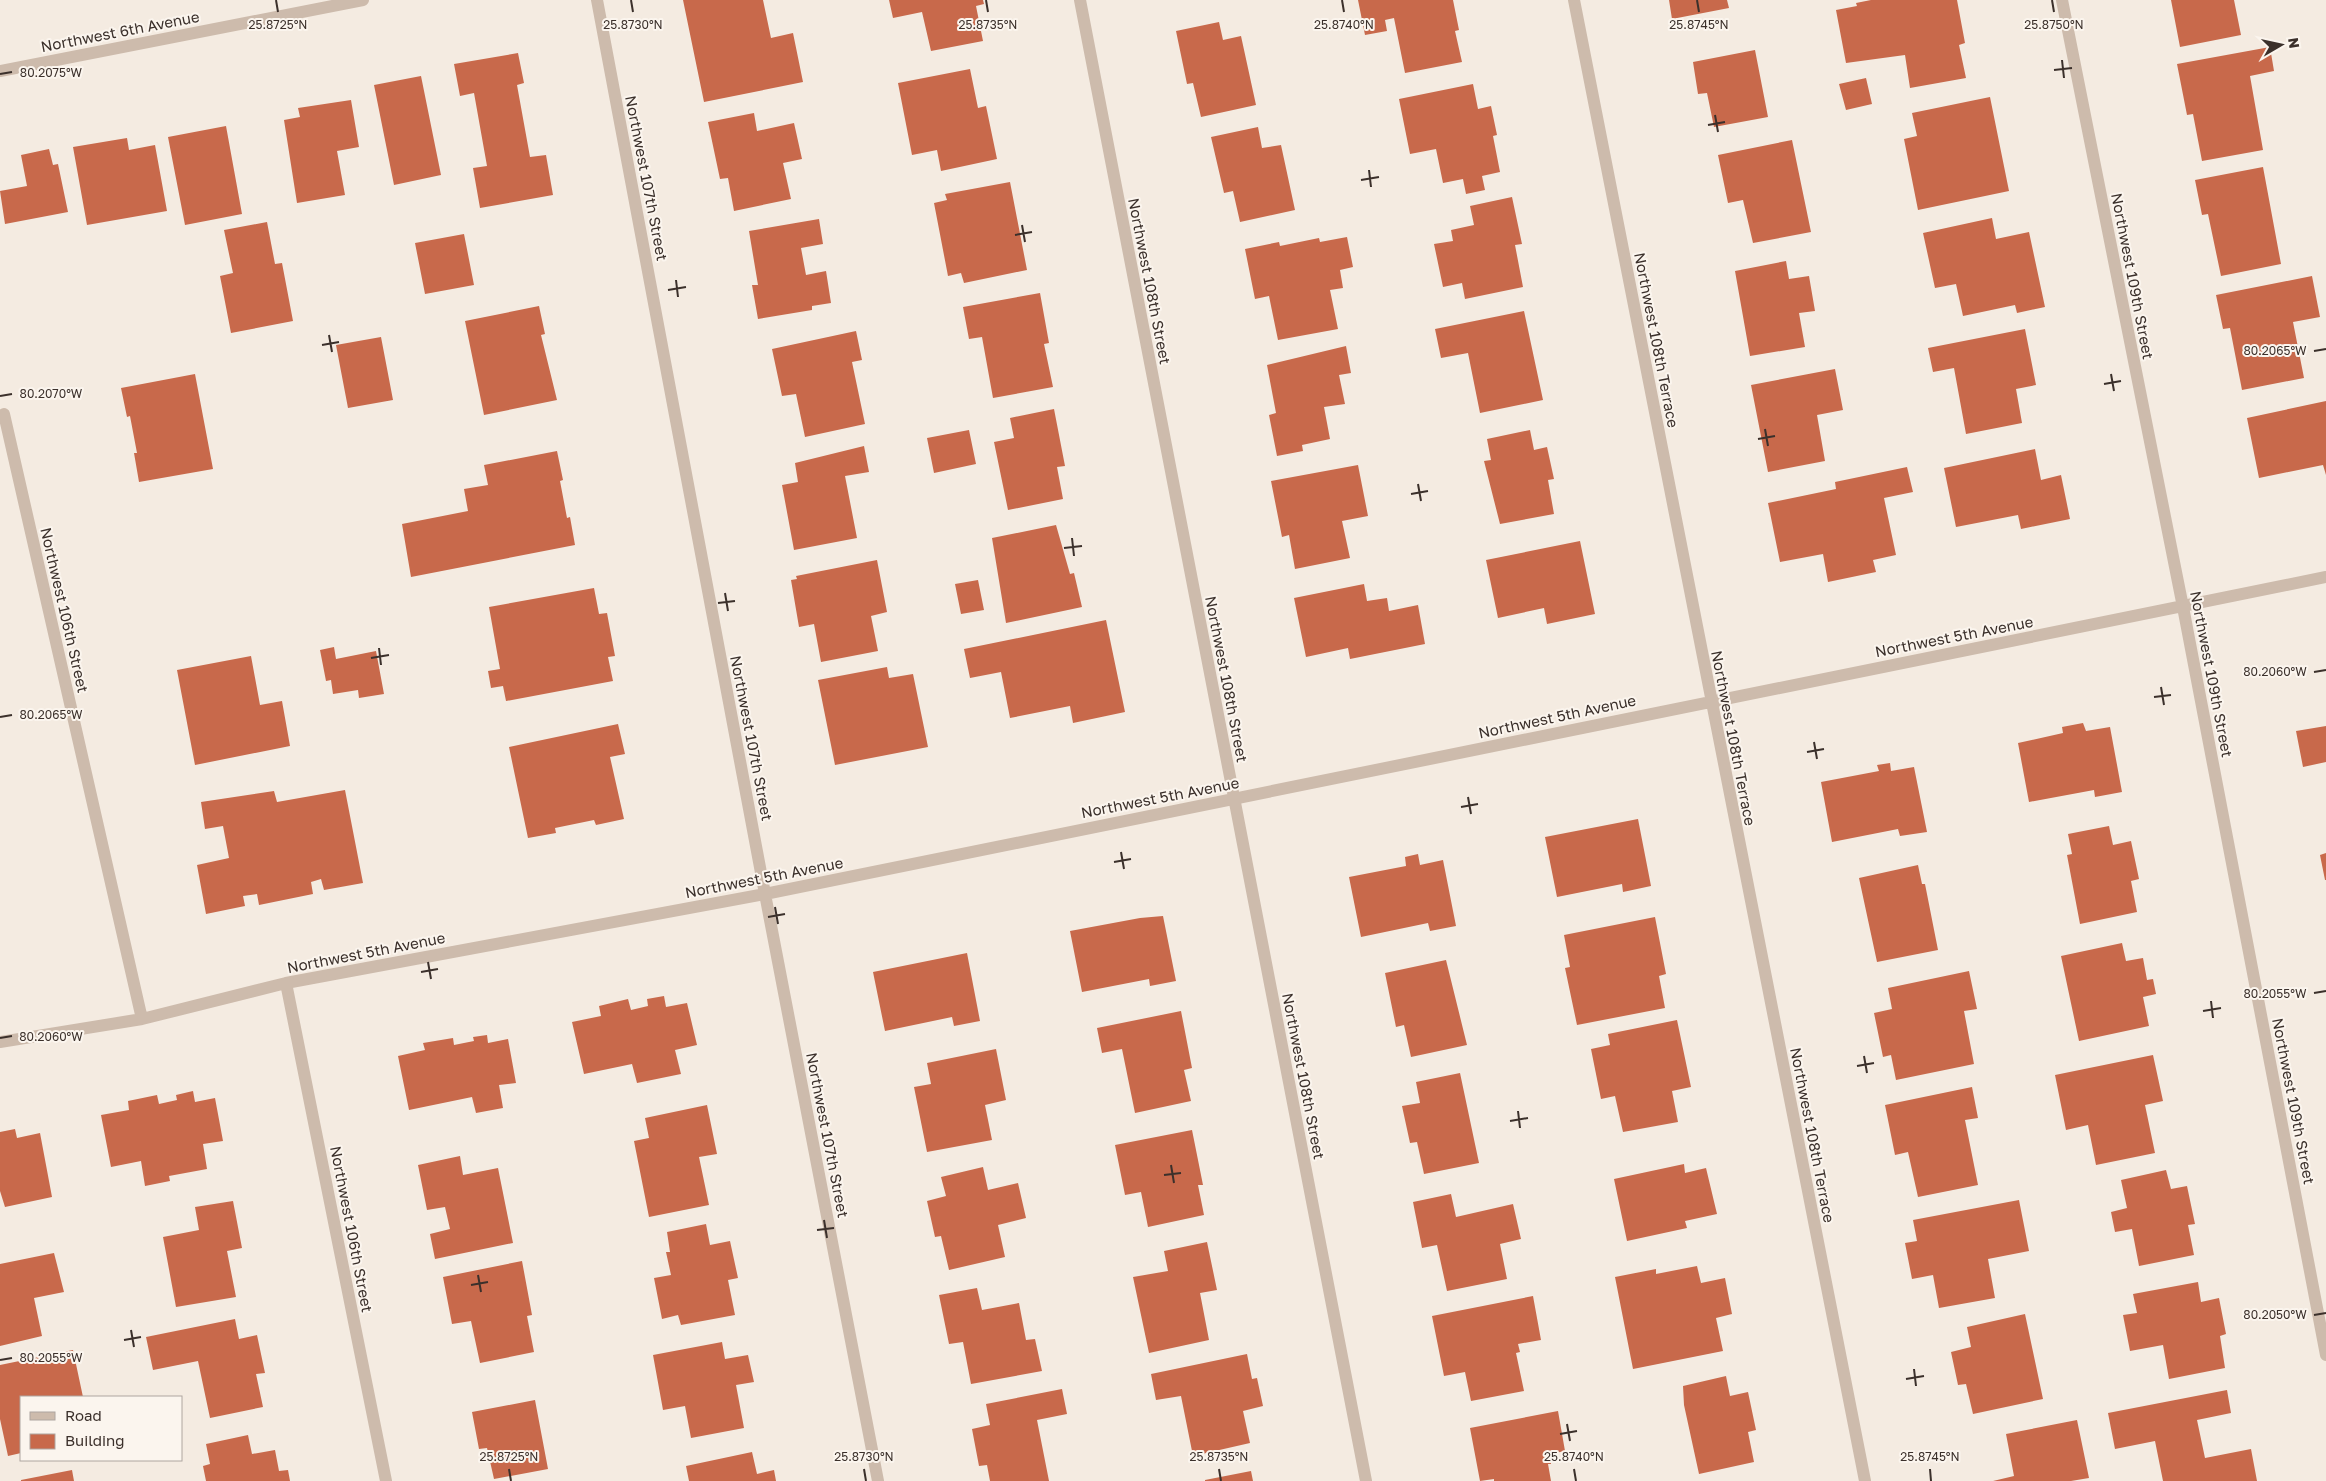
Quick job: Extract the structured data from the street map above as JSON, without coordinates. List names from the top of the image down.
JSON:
{
  "streets": {
    "street": [
      "Northwest 6th Avenue",
      "Northwest 107th Street",
      "Northwest 109th Street",
      "Northwest 108th Street",
      "Northwest 108th Terrace",
      "Northwest 106th Street",
      "Northwest 5th Avenue"
    ]
  },
  "crossings": [
    ["Northwest 107th Street", "Northwest 5th Avenue"],
    ["Northwest 109th Street", "Northwest 5th Avenue"],
    ["Northwest 108th Street", "Northwest 5th Avenue"],
    ["Northwest 108th Terrace", "Northwest 5th Avenue"],
    ["Northwest 106th Street", "Northwest 5th Avenue"]
  ],
  "legend": ["Road", "Building"],
  "north": "right",
  "coordinates": [
    "25.8725°N",
    "25.8730°N",
    "25.8735°N",
    "25.8740°N",
    "25.8745°N",
    "25.8750°N",
    "80.2075°W",
    "80.2065°W",
    "80.2070°W",
    "80.2060°W",
    "80.2055°W",
    "80.2050°W"
  ]
}
